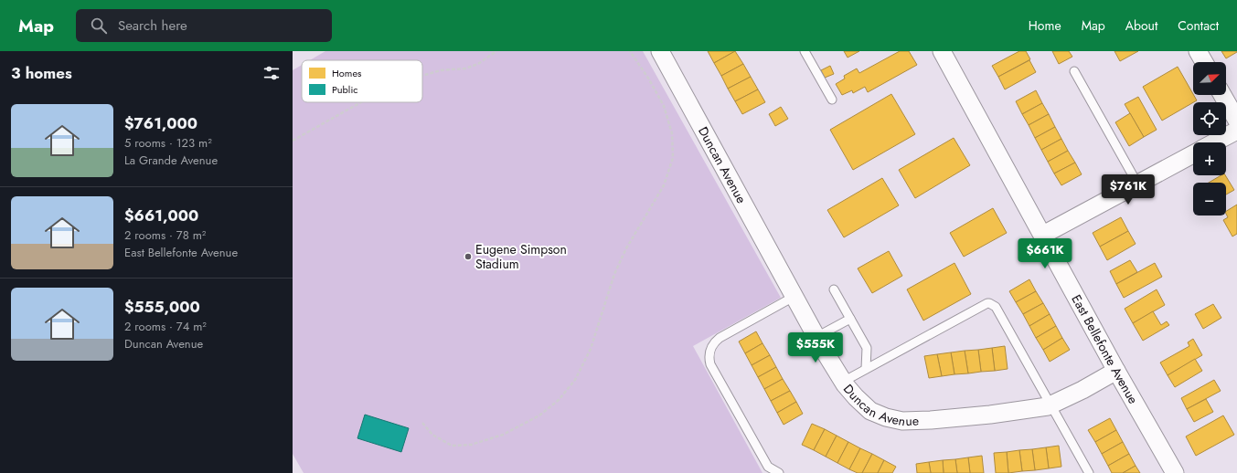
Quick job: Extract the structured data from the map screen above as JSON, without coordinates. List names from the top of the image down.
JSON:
{
  "streets": {
    "street": ["Duncan Avenue", "East Bellefonte Avenue"]
  },
  "crossings": [
    ["Duncan Avenue", "East Bellefonte Avenue"]
  ],
  "places": ["Eugene Simpson Stadium"],
  "legend": ["Homes", "Public"],
  "north": "top right",
  "page": {
    "header": "Map",
    "search": "Search here",
    "nav": [
      "Home",
      "Map",
      "About",
      "Contact"
    ],
    "heading": "3 homes",
    "map_buttons": ["+", "−"],
    "list": [
      {
        "name": "$761,000",
        "note": "5 rooms · 123 m² · La Grande Avenue"
      },
      {
        "name": "$661,000",
        "note": "2 rooms · 78 m² · East Bellefonte Avenue"
      },
      {
        "name": "$555,000",
        "note": "2 rooms · 74 m² · Duncan Avenue"
      }
    ],
    "price": ["$761K", "$661K", "$555K"]
  }
}
